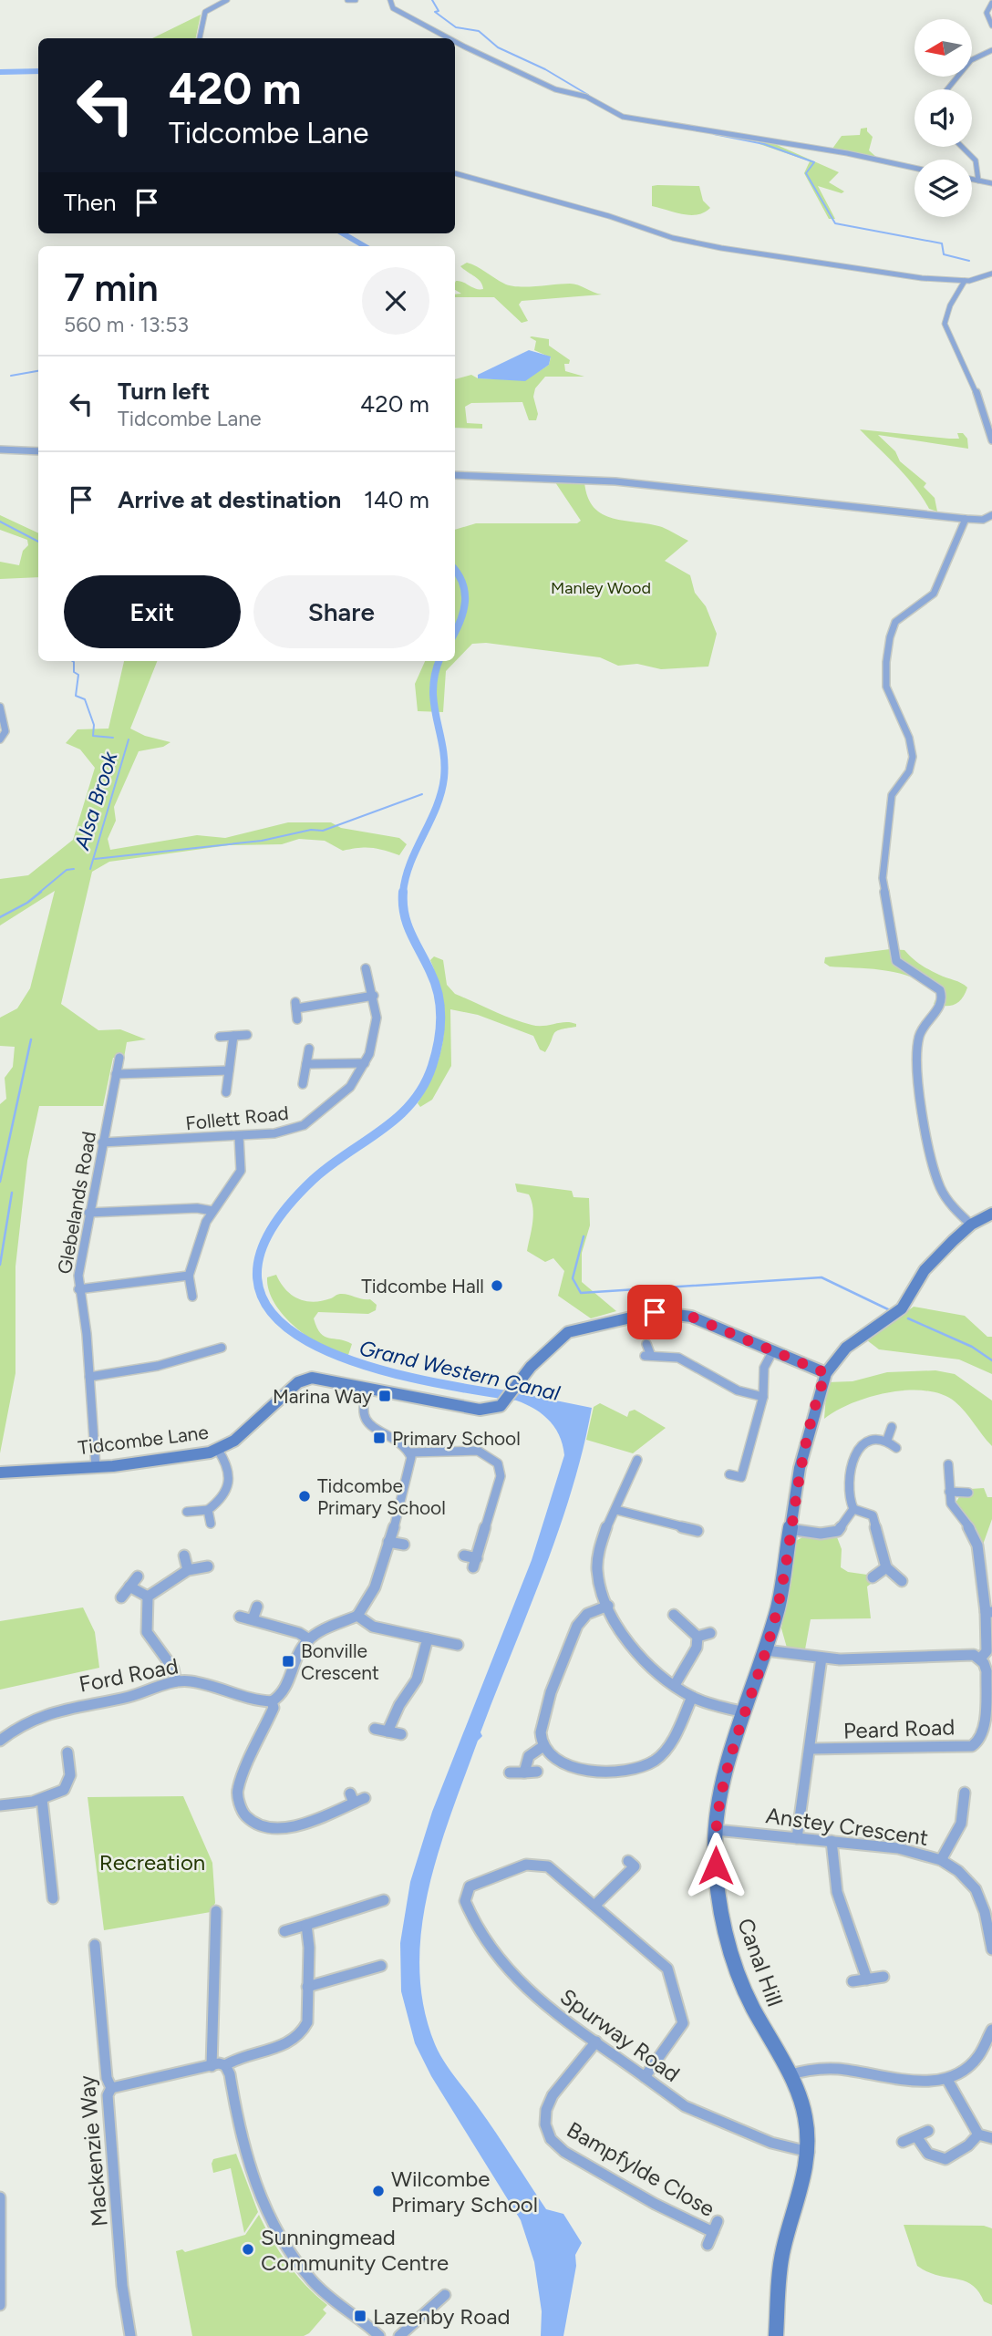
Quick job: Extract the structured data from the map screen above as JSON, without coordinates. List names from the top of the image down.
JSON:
{
  "streets": {
    "street": [
      "Follett Road",
      "Glebelands Road",
      "Tidcombe Lane",
      "Ford Road",
      "Peard Road",
      "Anstey Crescent",
      "Canal Hill",
      "Spurway Road",
      "Mackenzie Way",
      "Bampfylde Close"
    ]
  },
  "crossings": [
    ["Follett Road", "Glebelands Road"],
    ["Glebelands Road", "Tidcombe Lane"],
    ["Tidcombe Lane", "Canal Hill"],
    ["Anstey Crescent", "Canal Hill"],
    ["Canal Hill", "Spurway Road"],
    ["Spurway Road", "Bampfylde Close"]
  ],
  "water": ["Alsa Brook", "Grand Western Canal"],
  "parks": ["Manley Wood", "Recreation"],
  "places": {
    "other": [
      "Tidcombe Hall",
      "Tidcombe Primary School",
      "Wilcombe Primary School",
      "Sunningmead Community Centre"
    ],
    "transit": [
      "Marina Way",
      "Primary School",
      "Bonville Crescent",
      "Lazenby Road"
    ]
  },
  "north": "left",
  "page": {
    "turn": ["420 m", "Tidcombe Lane"],
    "then": "Then",
    "heading": ["7 min", "560 m · 13:53"],
    "list": [
      {
        "name": "Turn left",
        "note": "Tidcombe Lane",
        "value": "420 m"
      },
      {
        "name": "Arrive at destination",
        "value": "140 m"
      }
    ],
    "buttons": ["Exit", "Share"]
  }
}
